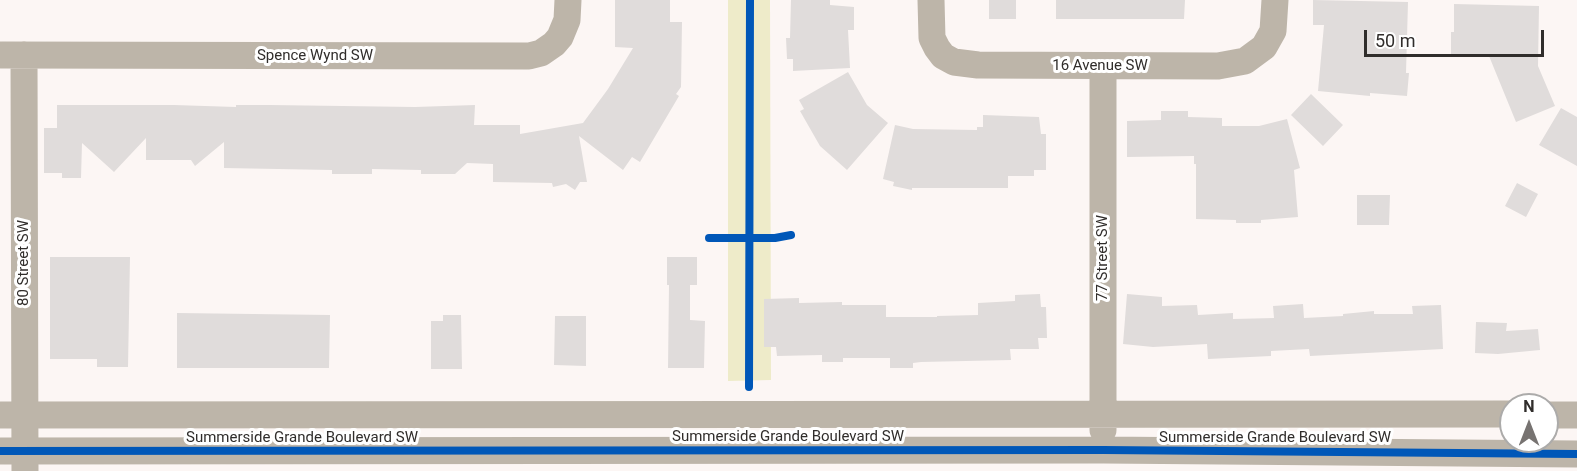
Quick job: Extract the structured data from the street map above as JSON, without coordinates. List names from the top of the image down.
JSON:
{
  "streets": {
    "street": [
      "Spence Wynd SW",
      "16 Avenue SW",
      "77 Street SW",
      "80 Street SW",
      "Summerside Grande Boulevard SW"
    ]
  },
  "crossings": [
    ["Spence Wynd SW", "80 Street SW"],
    ["16 Avenue SW", "77 Street SW"],
    ["77 Street SW", "Summerside Grande Boulevard SW"],
    ["80 Street SW", "Summerside Grande Boulevard SW"]
  ],
  "scale_bar": "50 m",
  "north": "top"
}
